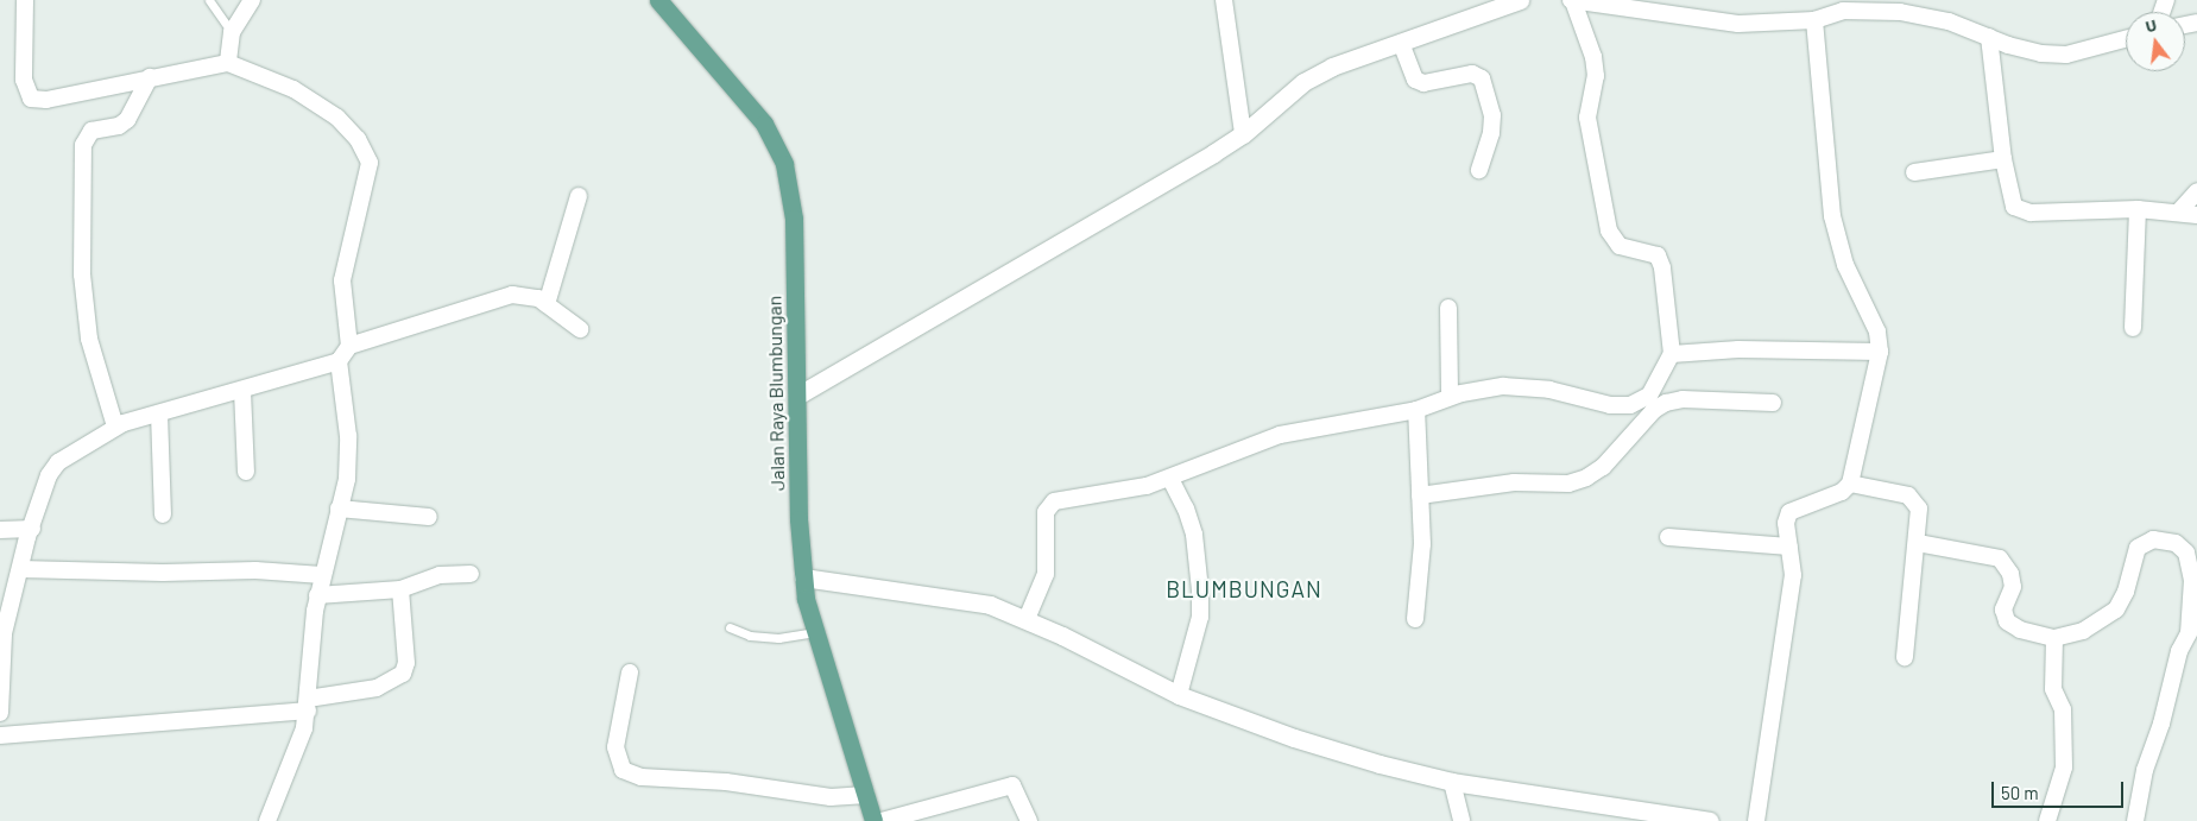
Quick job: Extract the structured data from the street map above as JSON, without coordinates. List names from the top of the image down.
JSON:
{
  "streets": {
    "main road": ["Jalan Raya Blumbungan"]
  },
  "districts": ["BLUMBUNGAN"],
  "scale_bar": "50 m",
  "north": "top"
}
